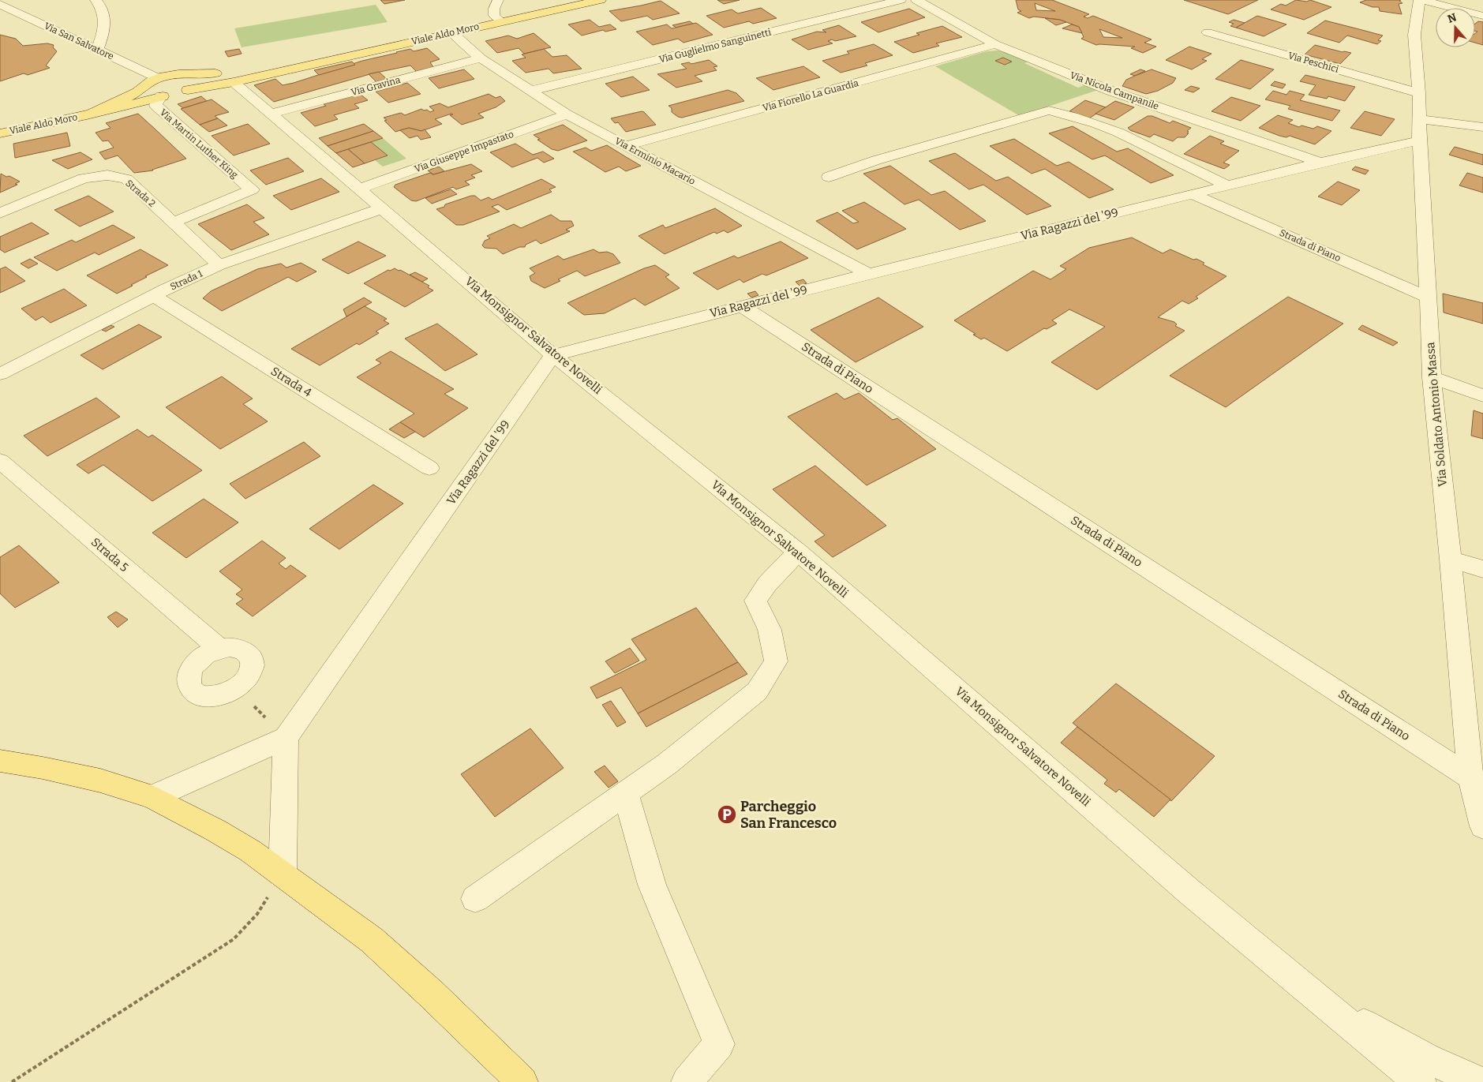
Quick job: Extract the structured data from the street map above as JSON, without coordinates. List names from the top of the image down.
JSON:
{
  "streets": {
    "main road": ["Viale Aldo Moro"],
    "street": [
      "Via San Salvatore",
      "Via Guglielmo Sanguinetti",
      "Via Peschici",
      "Via Gravina",
      "Via Nicola Campanile",
      "Via Fiorello La Guardia",
      "Via Martin Luther King",
      "Via Giuseppe Impastato",
      "Via Erminio Macario",
      "Strada 2",
      "Via Ragazzi del '99",
      "Strada di Piano",
      "Strada 1",
      "Via Monsignor Salvatore Novelli",
      "Strada 4",
      "Via Soldato Antonio Massa",
      "Strada 5"
    ]
  },
  "crossings": [
    ["Viale Aldo Moro", "Via San Salvatore"],
    ["Viale Aldo Moro", "Via Martin Luther King"],
    ["Viale Aldo Moro", "Via Erminio Macario"],
    ["Viale Aldo Moro", "Via Monsignor Salvatore Novelli"],
    ["Via Guglielmo Sanguinetti", "Via Erminio Macario"],
    ["Via Peschici", "Via Soldato Antonio Massa"],
    ["Via Gravina", "Via Erminio Macario"],
    ["Via Gravina", "Via Monsignor Salvatore Novelli"],
    ["Via Nicola Campanile", "Via Fiorello La Guardia"],
    ["Via Nicola Campanile", "Via Ragazzi del '99"],
    ["Via Fiorello La Guardia", "Via Erminio Macario"],
    ["Via Martin Luther King", "Strada 2"],
    ["Via Giuseppe Impastato", "Via Erminio Macario"],
    ["Via Giuseppe Impastato", "Strada 1"],
    ["Via Giuseppe Impastato", "Via Monsignor Salvatore Novelli"],
    ["Via Erminio Macario", "Via Ragazzi del '99"],
    ["Strada 2", "Strada 1"],
    ["Via Ragazzi del '99", "Strada di Piano"],
    ["Via Ragazzi del '99", "Via Monsignor Salvatore Novelli"],
    ["Via Ragazzi del '99", "Via Soldato Antonio Massa"],
    ["Strada di Piano", "Via Soldato Antonio Massa"],
    ["Strada 1", "Via Monsignor Salvatore Novelli"],
    ["Strada 1", "Strada 4"]
  ],
  "places": {
    "parking": ["Parcheggio San Francesco"]
  },
  "north": "top"
}
